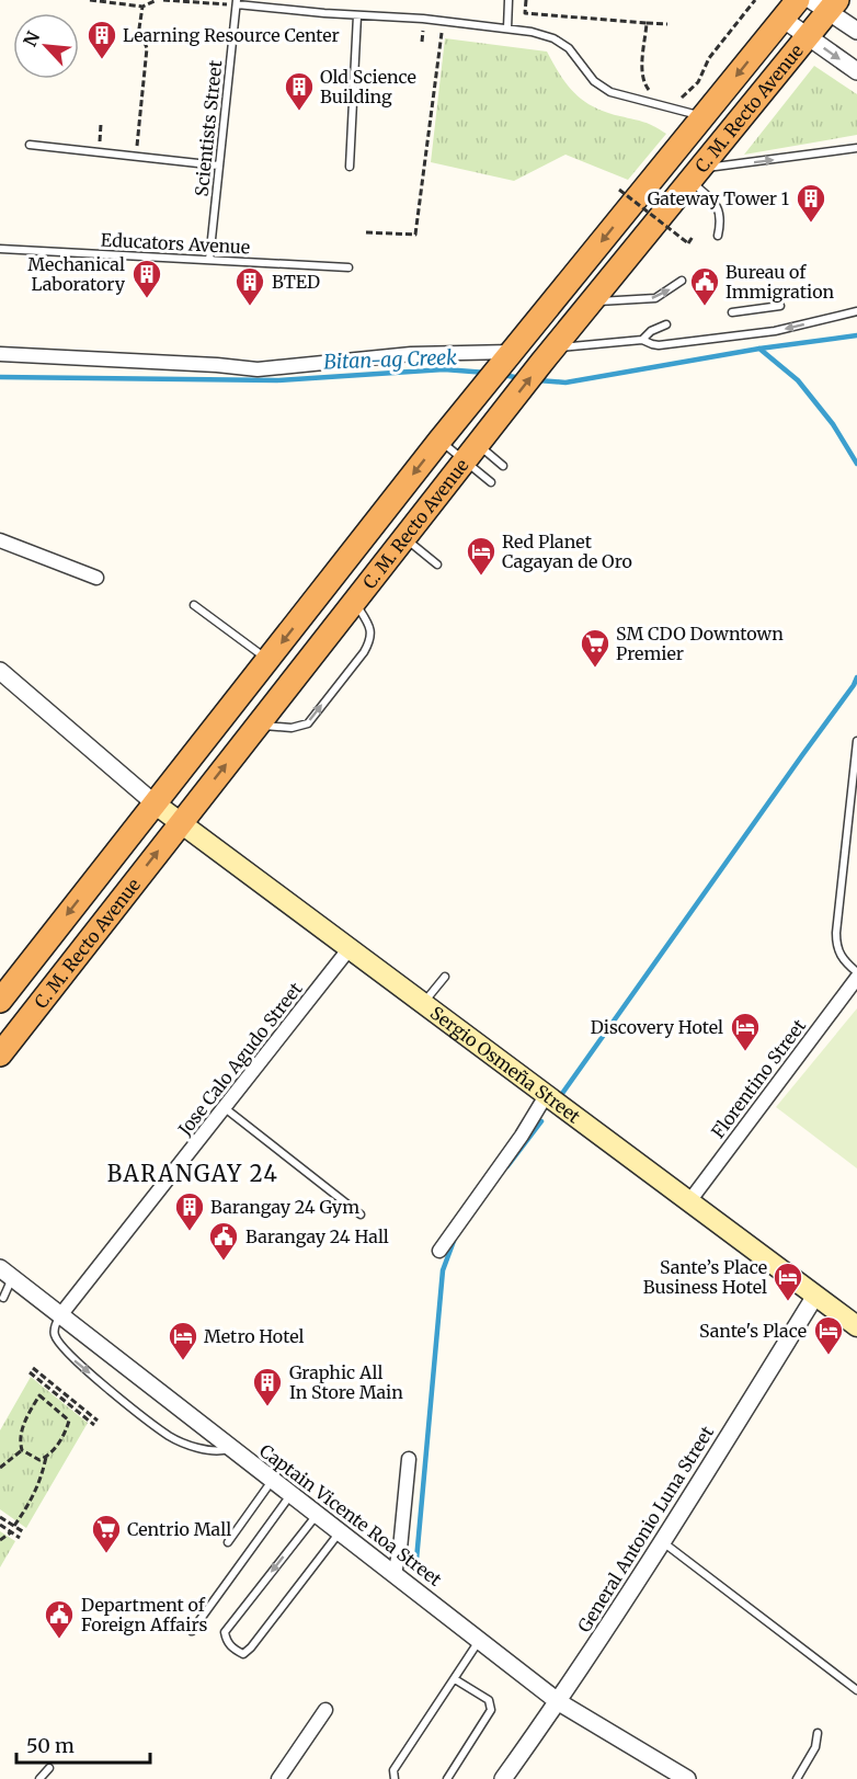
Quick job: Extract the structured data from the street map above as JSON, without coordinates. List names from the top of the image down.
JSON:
{
  "streets": {
    "highway": ["C. M. Recto Avenue"],
    "main road": ["Sergio Osmeña Street"],
    "street": [
      "Jose Calo Agudo Street",
      "Florentino Street",
      "Captain Vicente Roa Street",
      "General Antonio Luna Street"
    ],
    "lane": ["Scientists Street", "Educators Avenue"]
  },
  "crossings": [
    ["C. M. Recto Avenue", "Sergio Osmeña Street"],
    ["Scientists Street", "Educators Avenue"],
    ["Jose Calo Agudo Street", "Sergio Osmeña Street"],
    ["Jose Calo Agudo Street", "Captain Vicente Roa Street"],
    ["Sergio Osmeña Street", "Florentino Street"],
    ["Sergio Osmeña Street", "General Antonio Luna Street"],
    ["Captain Vicente Roa Street", "General Antonio Luna Street"]
  ],
  "districts": ["BARANGAY 24"],
  "water": ["Bitan-ag Creek"],
  "places": {
    "building": [
      "Learning Resource Center",
      "Old Science Building",
      "Gateway Tower 1",
      "Mechanical Laboratory",
      "BTED",
      "Barangay 24 Gym",
      "Graphic All In Store Main"
    ],
    "public building": ["Bureau of Immigration", "Barangay 24 Hall", "Department of Foreign Affairs"],
    "hotel": [
      "Red Planet Cagayan de Oro",
      "Discovery Hotel",
      "Sante’s Place Business Hotel",
      "Sante's Place",
      "Metro Hotel"
    ],
    "supermarket": ["SM CDO Downtown Premier", "Centrio Mall"]
  },
  "scale_bar": "50 m",
  "north": "top left"
}
